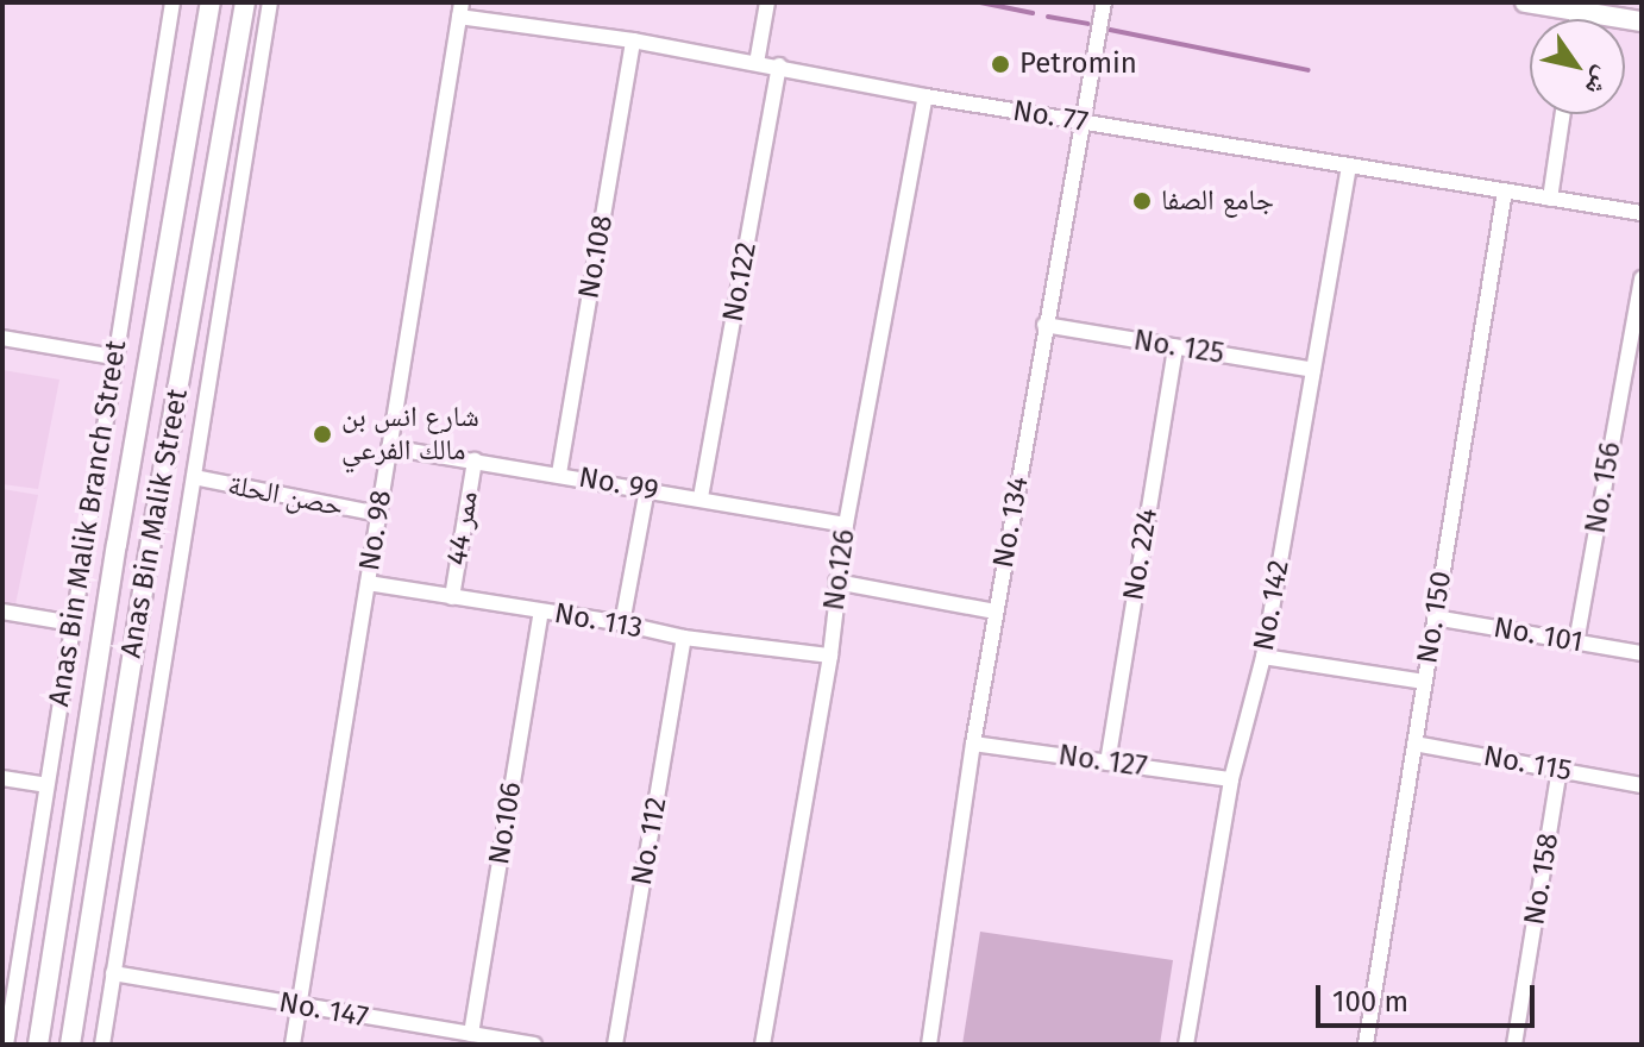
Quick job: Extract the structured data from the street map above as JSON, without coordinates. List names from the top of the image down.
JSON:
{
  "streets": {
    "main road": ["Anas Bin Malik Street"],
    "street": [
      "No. 77",
      "No.108",
      "No.122",
      "No. 125",
      "No. 99",
      "No. 156",
      "حصن الحلة",
      "No. 134",
      "Anas Bin Malik Branch Street",
      "ممر 44",
      "No. 98",
      "No. 224",
      "No.126",
      "No. 142",
      "No. 150",
      "No. 113",
      "No. 101",
      "No. 127",
      "No. 115",
      "No.106",
      "No. 112",
      "No. 158",
      "No. 147"
    ]
  },
  "crossings": [
    ["No. 77", "No.108"],
    ["No. 77", "No.122"],
    ["No. 77", "No. 134"],
    ["No. 77", "No. 98"],
    ["No. 77", "No.126"],
    ["No. 77", "No. 142"],
    ["No. 77", "No. 150"],
    ["No.108", "No. 99"],
    ["No.122", "No. 99"],
    ["No. 125", "No. 134"],
    ["No. 125", "No. 224"],
    ["No. 125", "No. 142"],
    ["No. 99", "ممر 44"],
    ["No. 99", "No. 98"],
    ["No. 99", "No.126"],
    ["No. 156", "No. 101"],
    ["حصن الحلة", "No. 98"],
    ["No. 134", "No. 127"],
    ["ممر 44", "No. 113"],
    ["No. 98", "No. 113"],
    ["No. 98", "No. 147"],
    ["No. 224", "No. 127"],
    ["No.126", "No. 113"],
    ["No. 142", "No. 127"],
    ["No. 150", "No. 101"],
    ["No. 150", "No. 115"],
    ["No. 113", "No.106"],
    ["No. 113", "No. 112"],
    ["No. 115", "No. 158"],
    ["No.106", "No. 147"]
  ],
  "places": ["Petromin", "جامع الصفا", "شارع انس بن مالك الفرعي"],
  "scale_bar": "100 m",
  "north": "bottom right"
}
